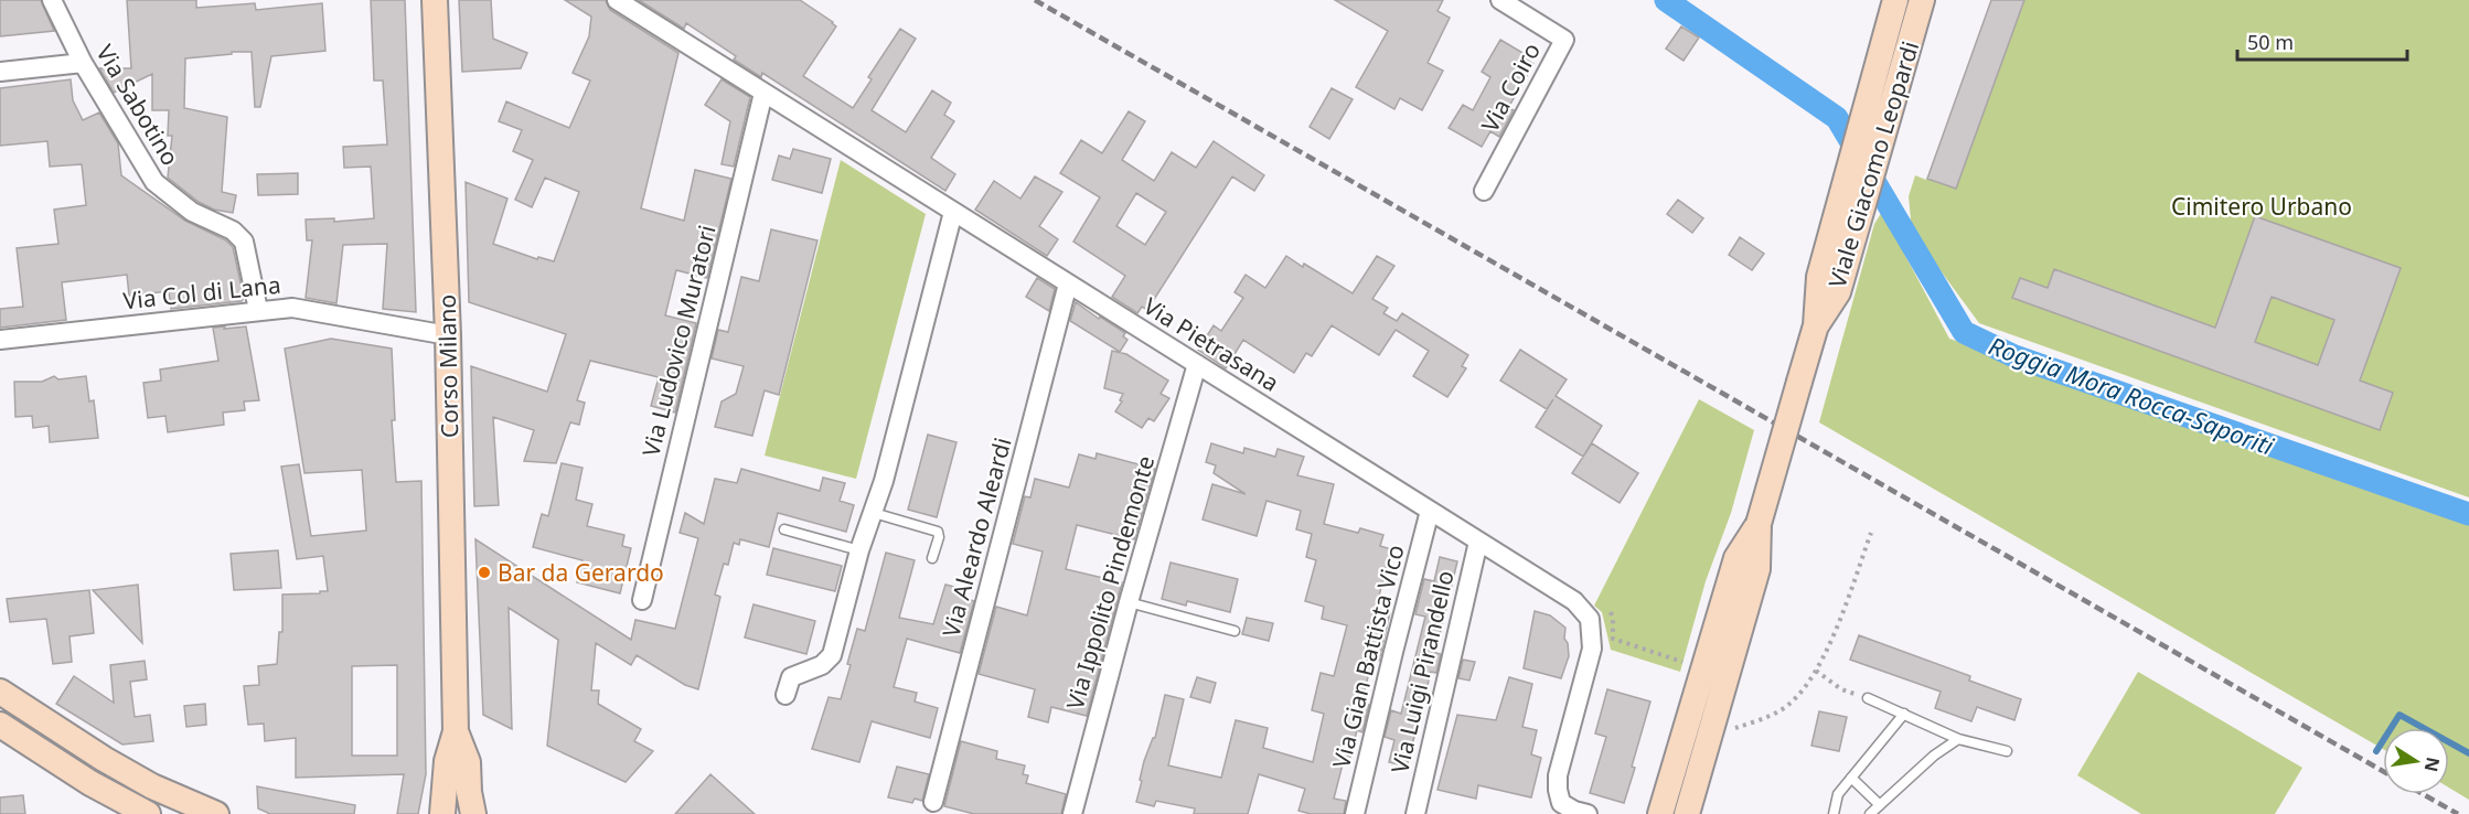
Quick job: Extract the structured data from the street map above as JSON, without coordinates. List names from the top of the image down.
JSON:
{
  "streets": {
    "main road": ["Viale Giacomo Leopardi", "Corso Milano"],
    "street": [
      "Via Coiro",
      "Via Sabotino",
      "Via Col di Lana",
      "Via Ludovico Muratori",
      "Via Pietrasana",
      "Via Aleardo Aleardi",
      "Via Ippolito Pindemonte",
      "Via Gian Battista Vico",
      "Via Luigi Pirandello"
    ]
  },
  "crossings": [
    ["Via Sabotino", "Via Col di Lana"],
    ["Via Col di Lana", "Corso Milano"],
    ["Via Ludovico Muratori", "Via Pietrasana"],
    ["Via Pietrasana", "Via Aleardo Aleardi"],
    ["Via Pietrasana", "Via Ippolito Pindemonte"],
    ["Via Pietrasana", "Via Gian Battista Vico"],
    ["Via Pietrasana", "Via Luigi Pirandello"]
  ],
  "water": ["Roggia Mora Rocca-Saporiti"],
  "parks": ["Cimitero Urbano"],
  "places": ["Bar da Gerardo"],
  "scale_bar": "50 m",
  "north": "right"
}
